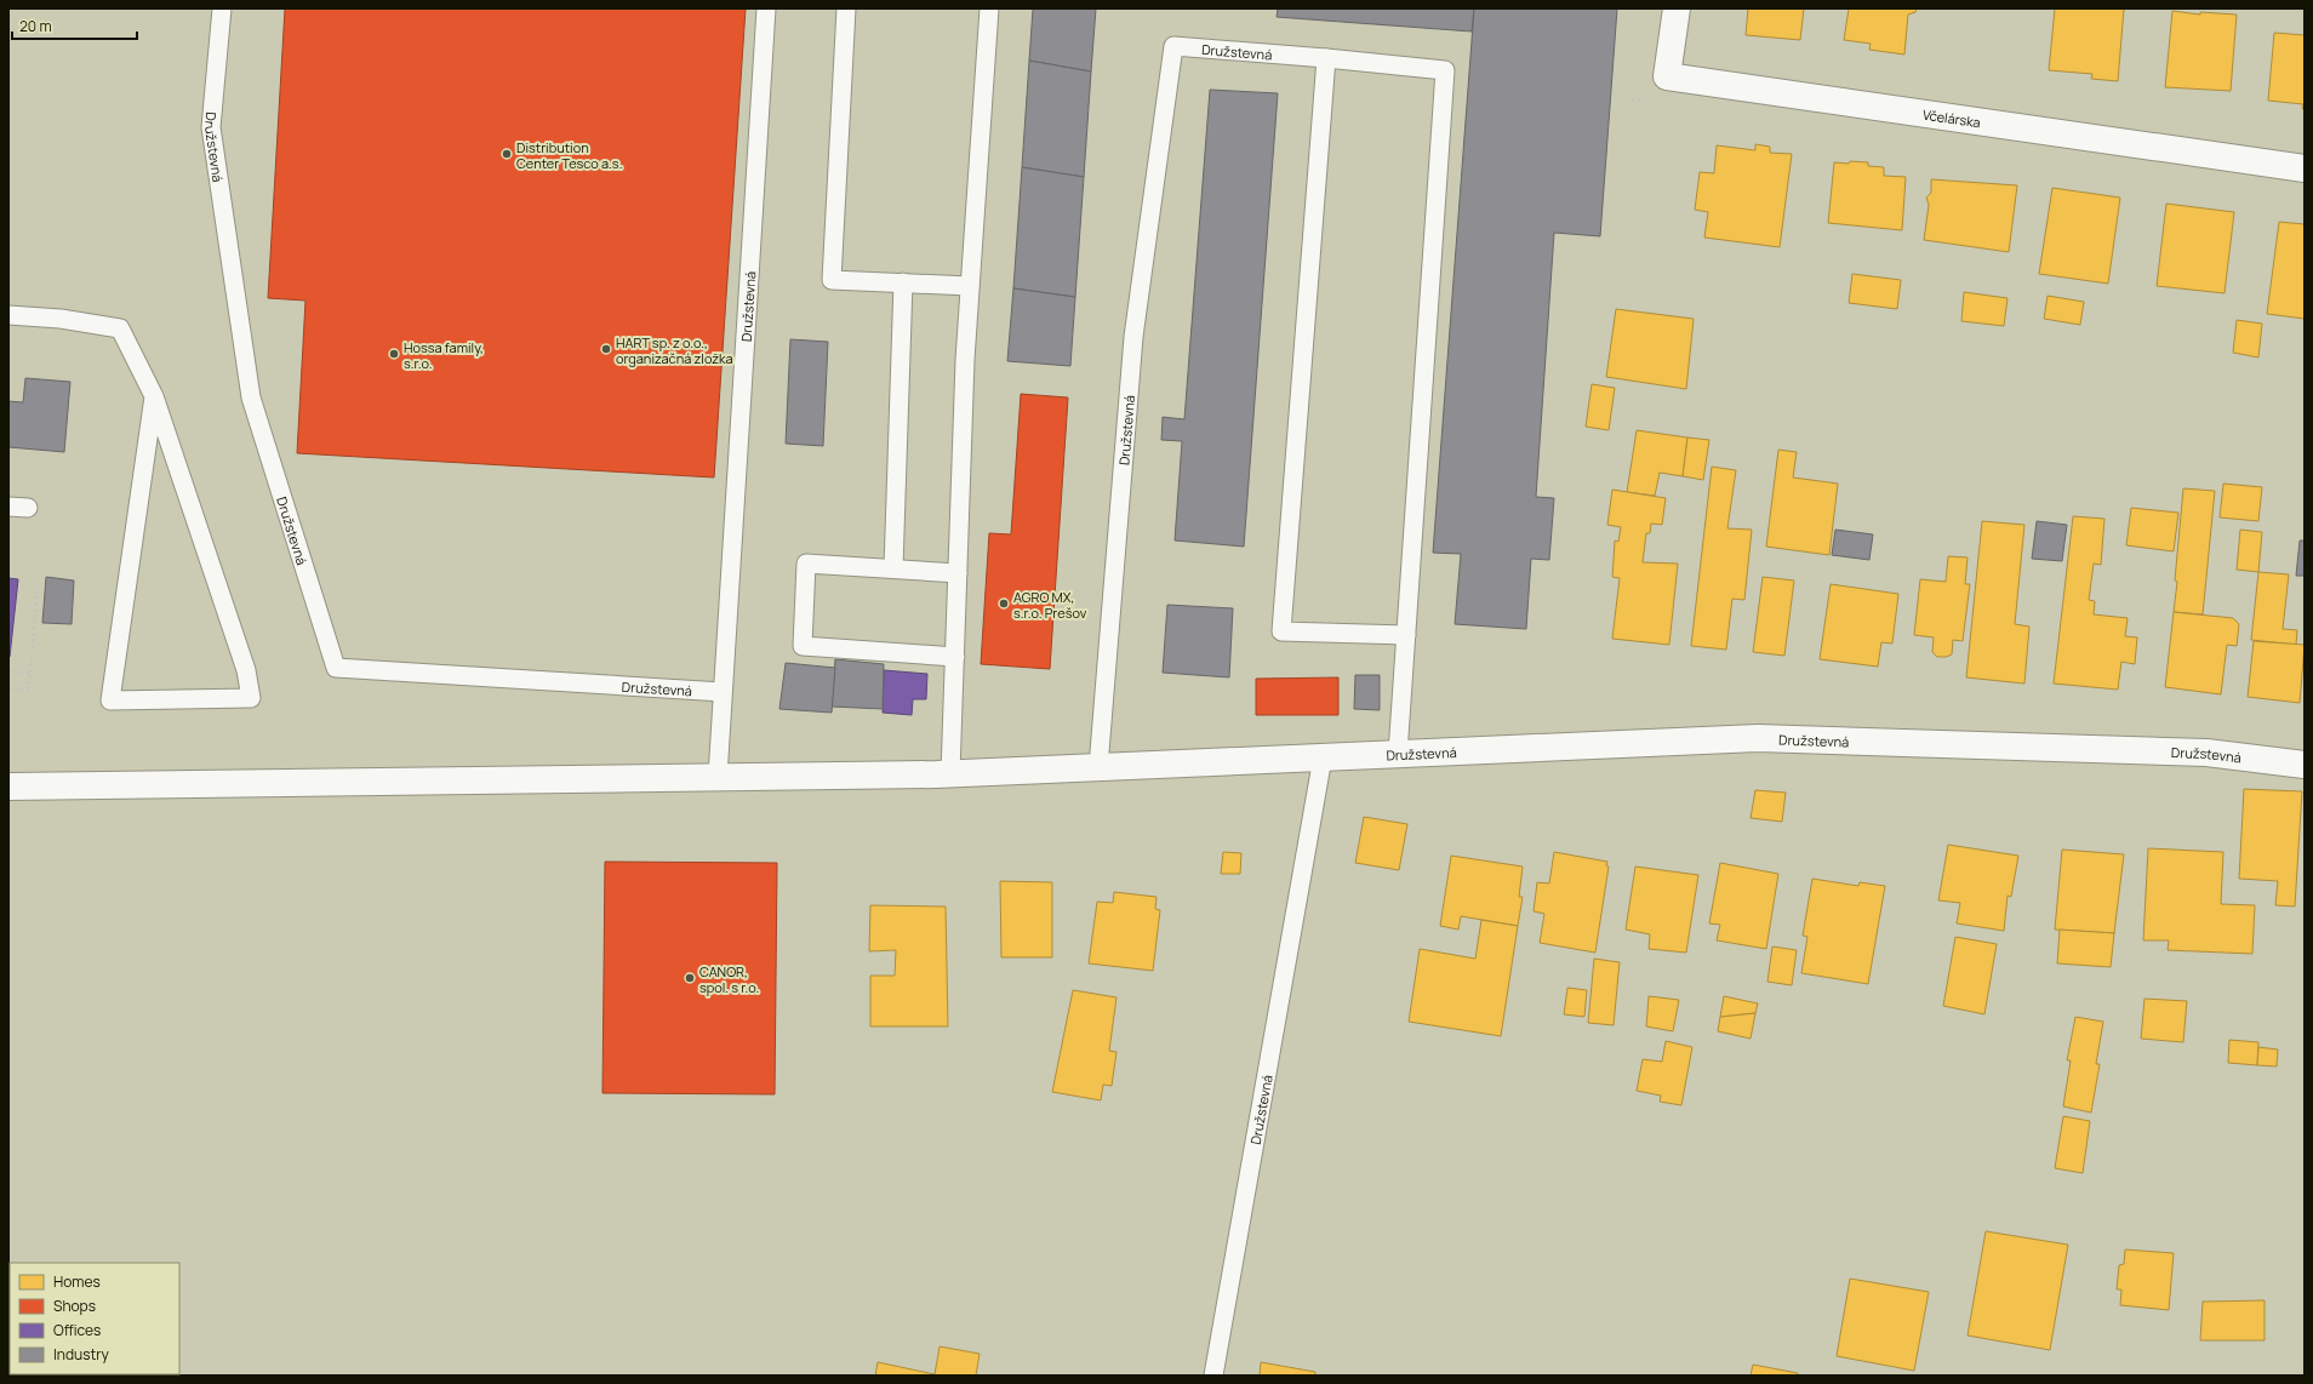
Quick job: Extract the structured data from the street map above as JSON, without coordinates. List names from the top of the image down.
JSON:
{
  "streets": {
    "street": ["Družstevná", "Včelárska"]
  },
  "places": [
    "Distribution Center Tesco a.s.",
    "HART sp. z o.o., organizačná zložka",
    "Hossa family, s.r.o.",
    "AGRO MX, s.r.o. Prešov",
    "CANOR, spol. s r.o."
  ],
  "legend": [
    "Homes",
    "Shops",
    "Offices",
    "Industry"
  ],
  "scale_bar": "20 m"
}
